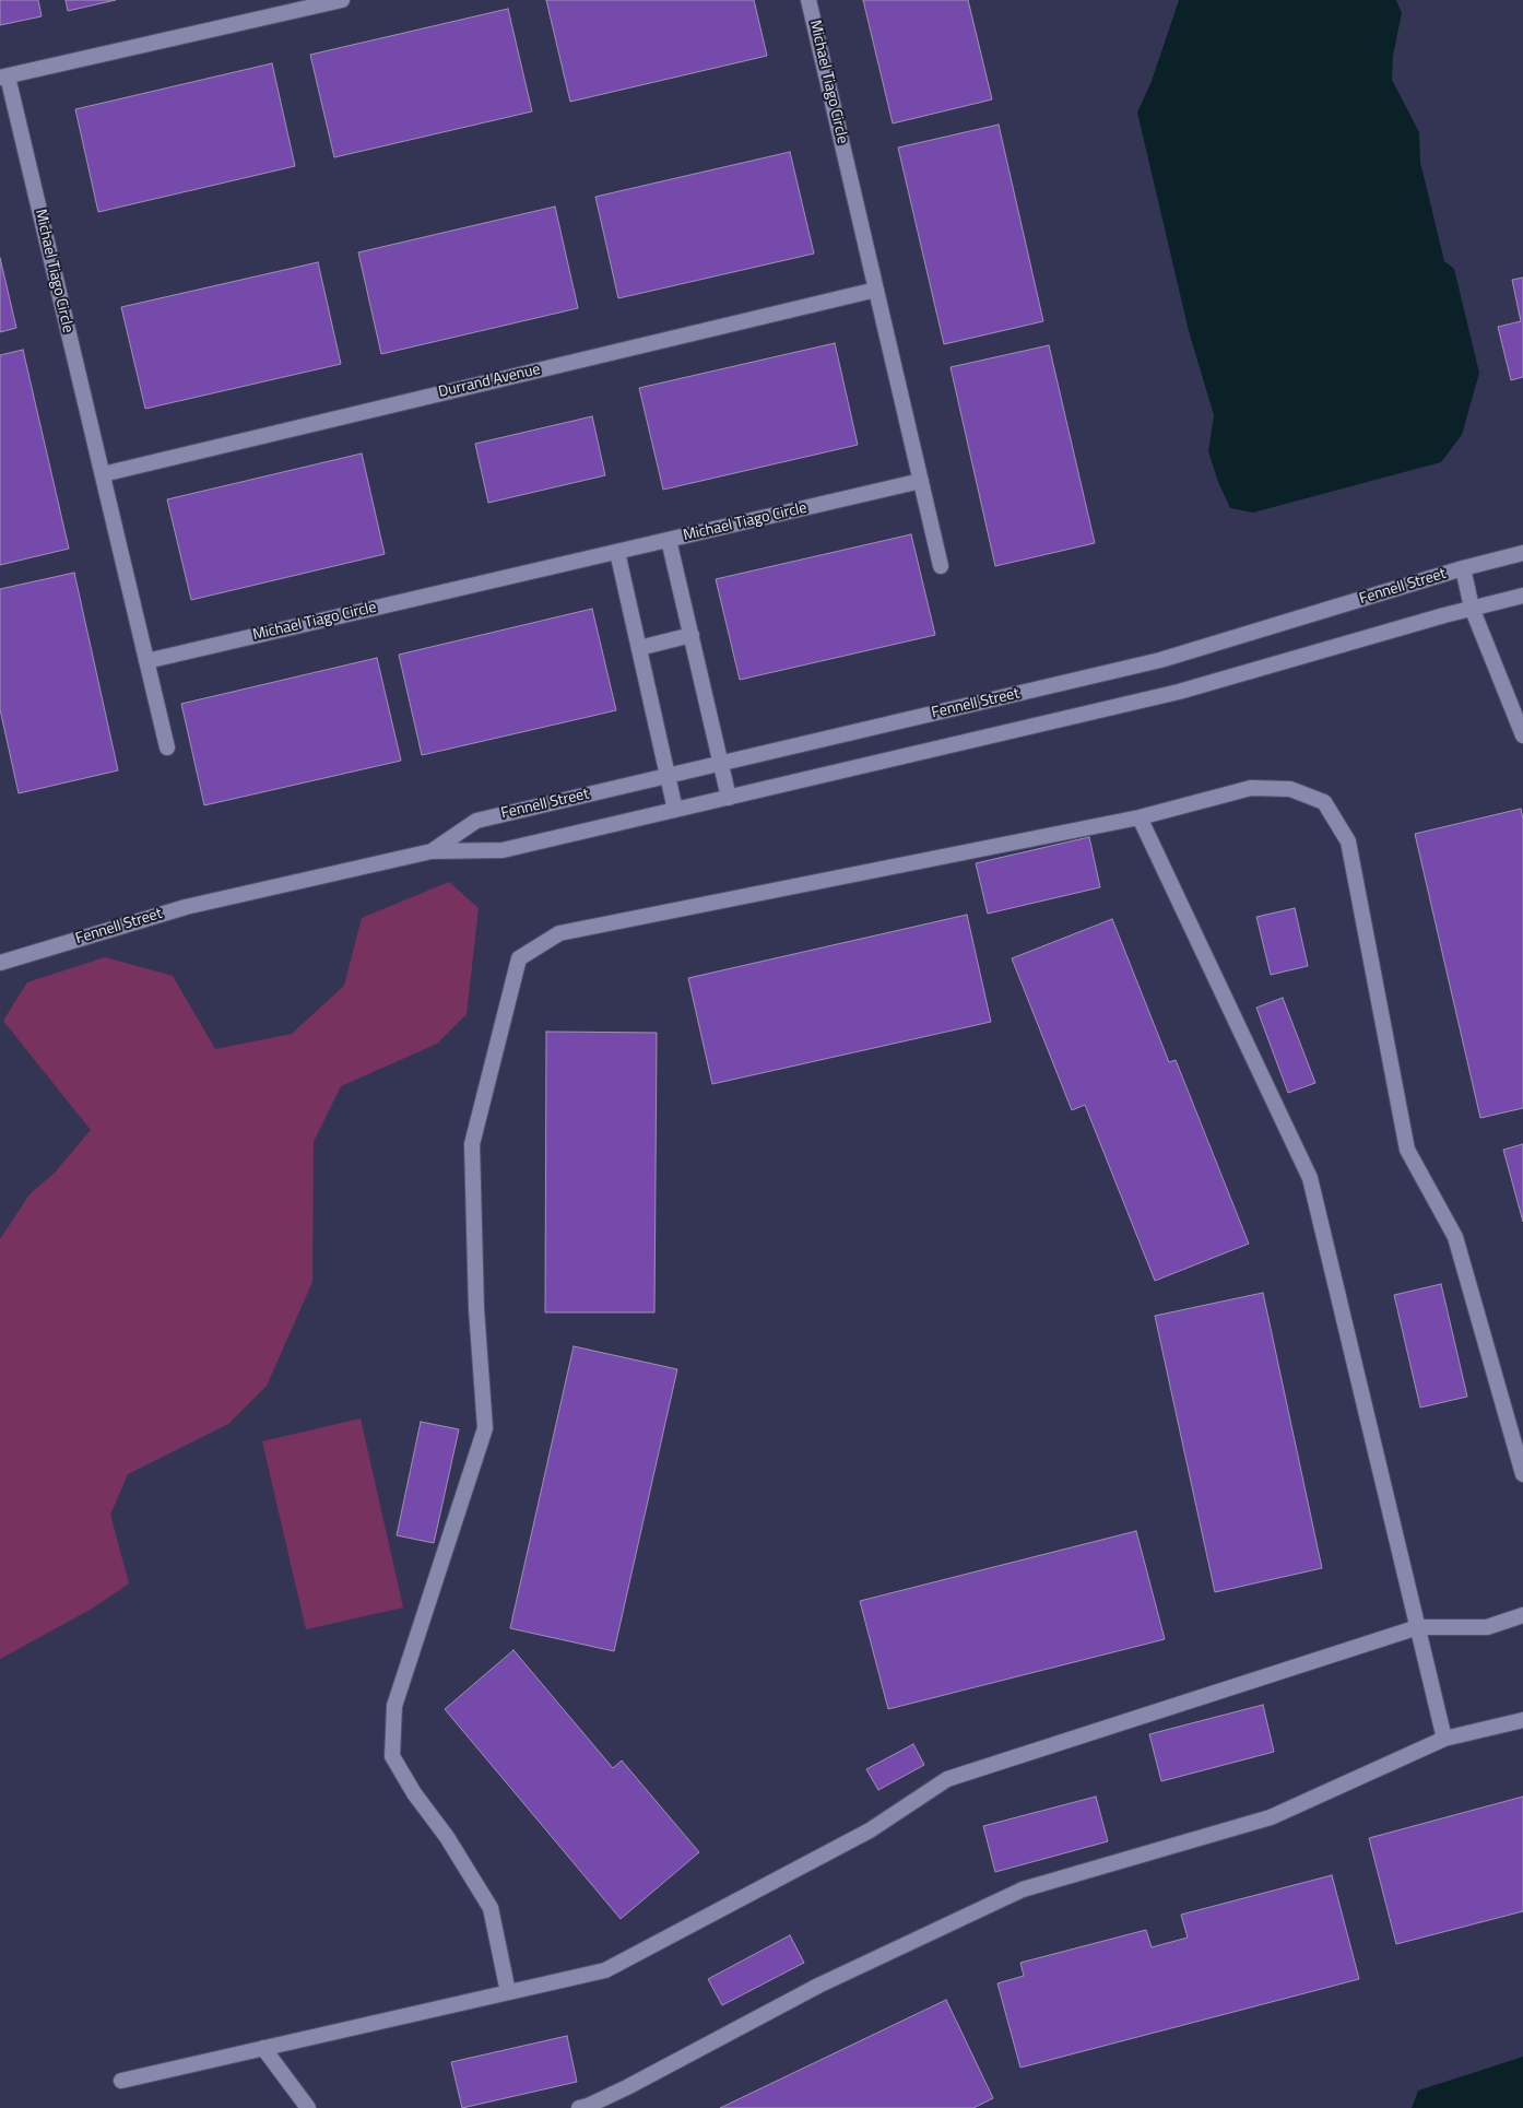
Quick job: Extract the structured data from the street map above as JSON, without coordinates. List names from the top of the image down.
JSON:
{
  "streets": {
    "street": ["Michael Tiago Circle", "Durrand Avenue", "Fennell Street"]
  },
  "crossings": [
    ["Michael Tiago Circle", "Durrand Avenue"]
  ]
}
